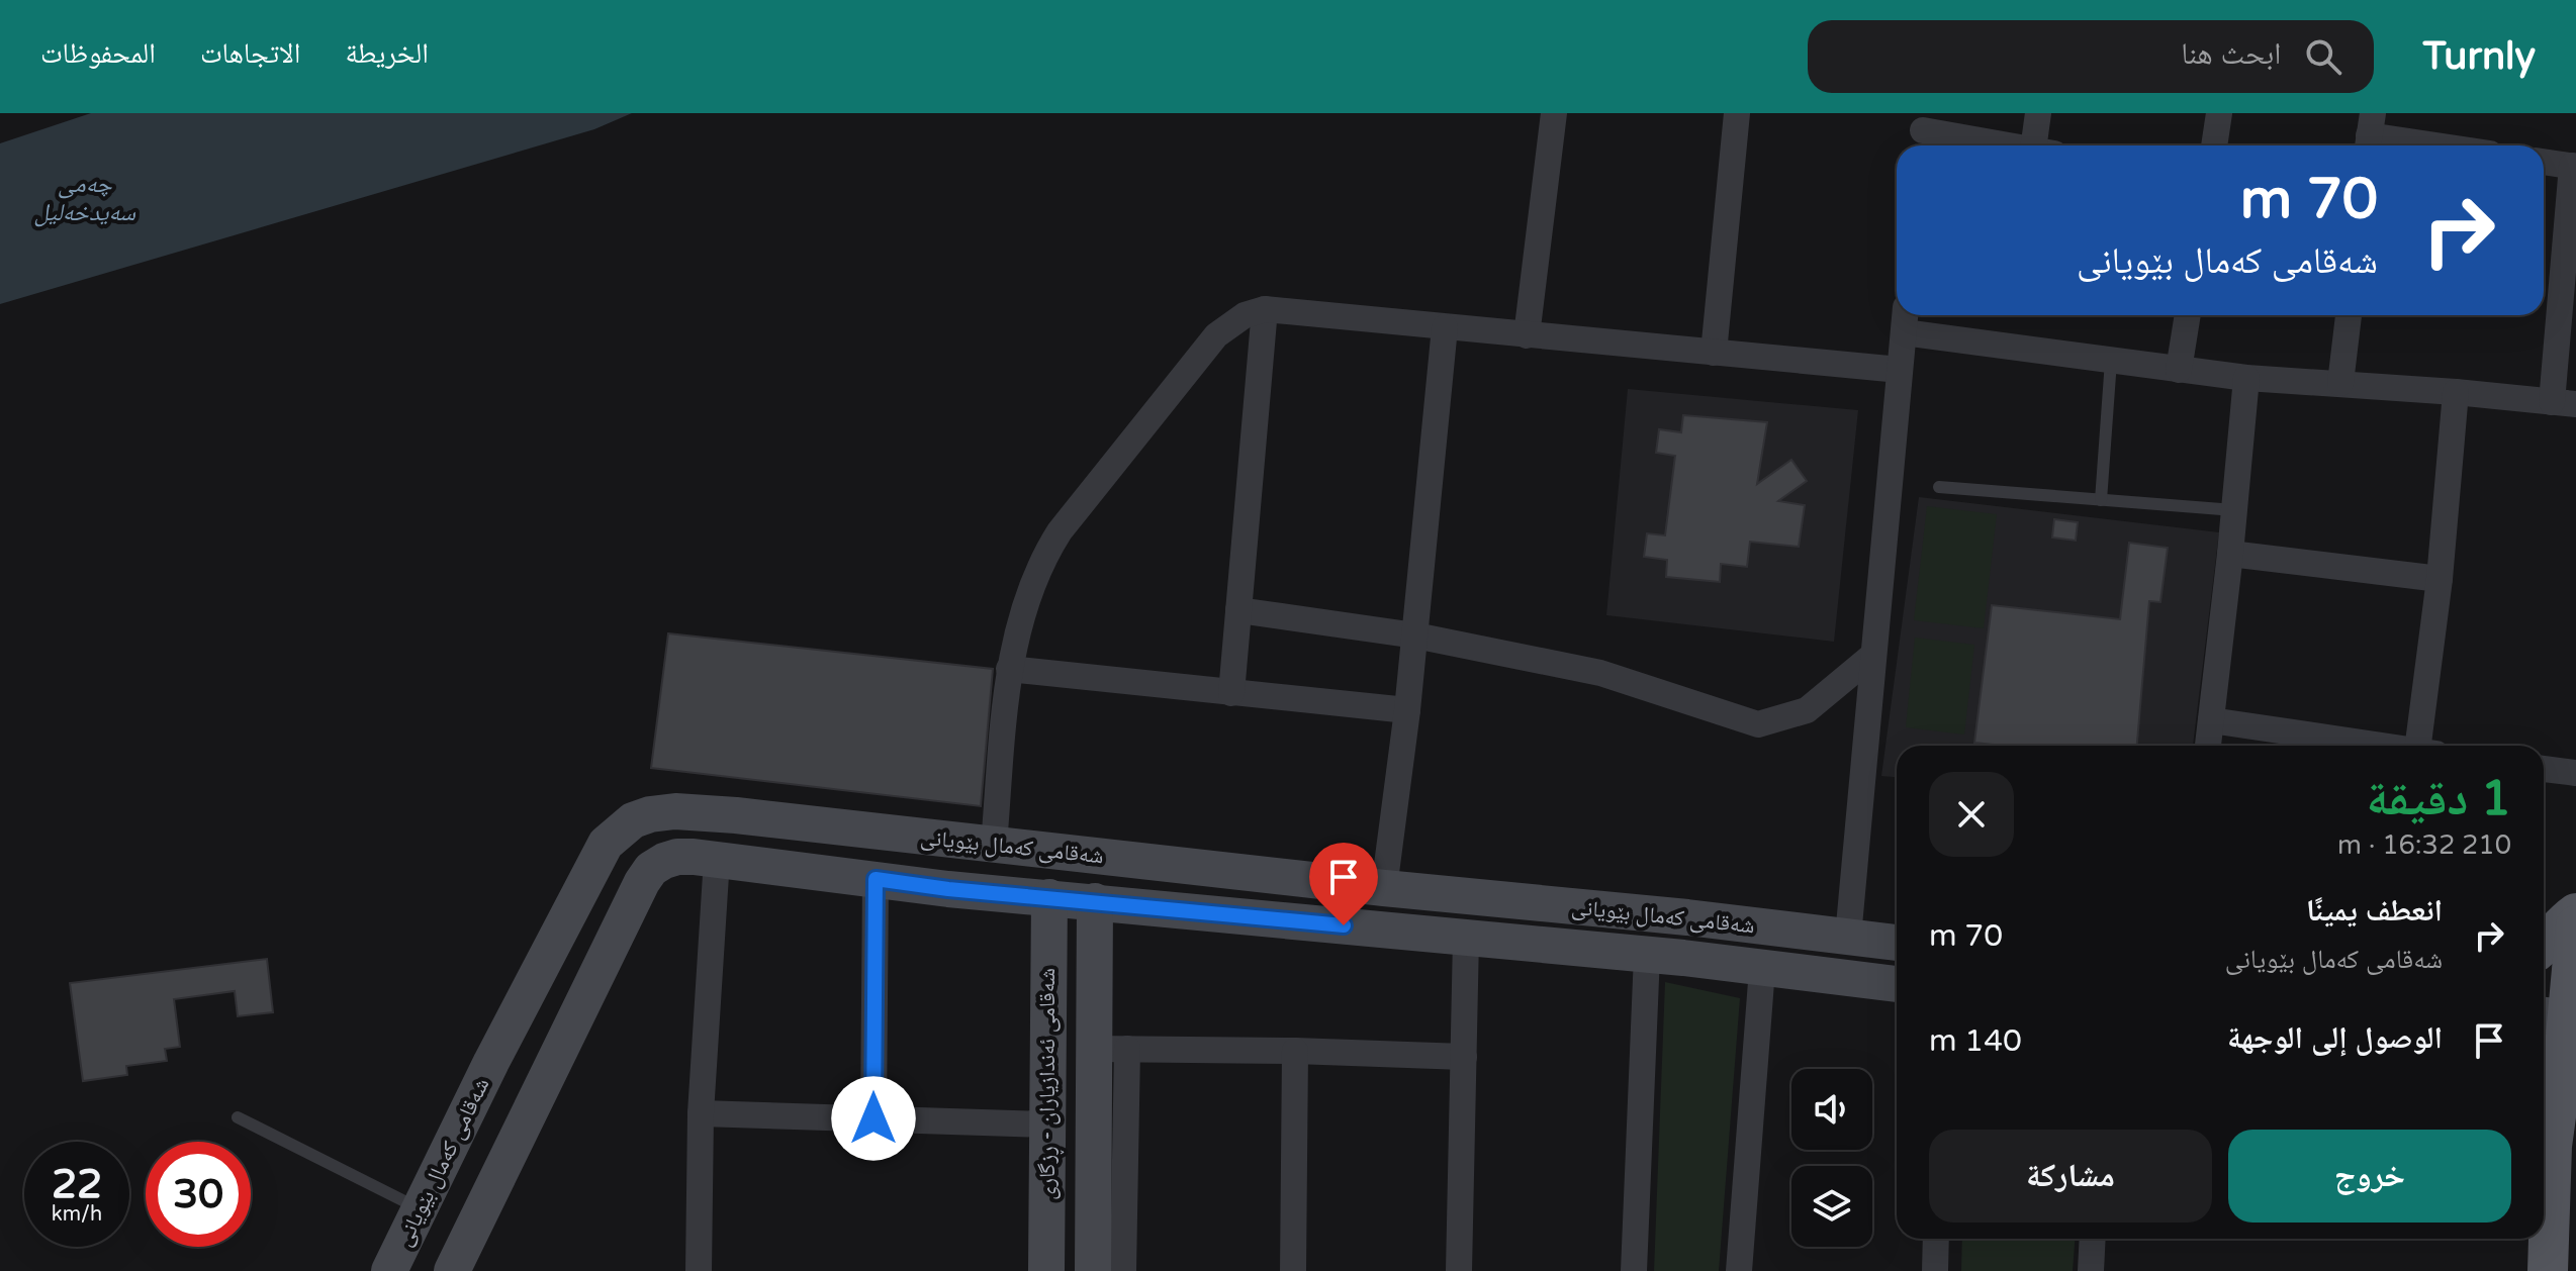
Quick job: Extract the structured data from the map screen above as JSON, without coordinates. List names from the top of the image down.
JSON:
{
  "streets": {
    "main road": ["شەقامی کەمال بێویانی", "شەقامی ئەندازیاران - ڕزگاری"]
  },
  "crossings": [
    ["شەقامی کەمال بێویانی", "شەقامی ئەندازیاران - ڕزگاری"]
  ],
  "water": ["چەمی سەیدخەلیل"],
  "page": {
    "header": "Turnly",
    "search": "ابحث هنا",
    "nav": ["الخريطة", "الاتجاهات", "المحفوظات"],
    "turn": ["70 m", "شەقامی کەمال بێویانی"],
    "heading": ["1 دقيقة", "210 m · 16:32"],
    "list": [
      {
        "name": "انعطف يمينًا",
        "note": "شەقامی کەمال بێویانی",
        "value": "70 m"
      },
      {
        "name": "الوصول إلى الوجهة",
        "value": "140 m"
      }
    ],
    "buttons": ["خروج", "مشاركة"],
    "speed": "22 km/h",
    "limit": "30"
  }
}
